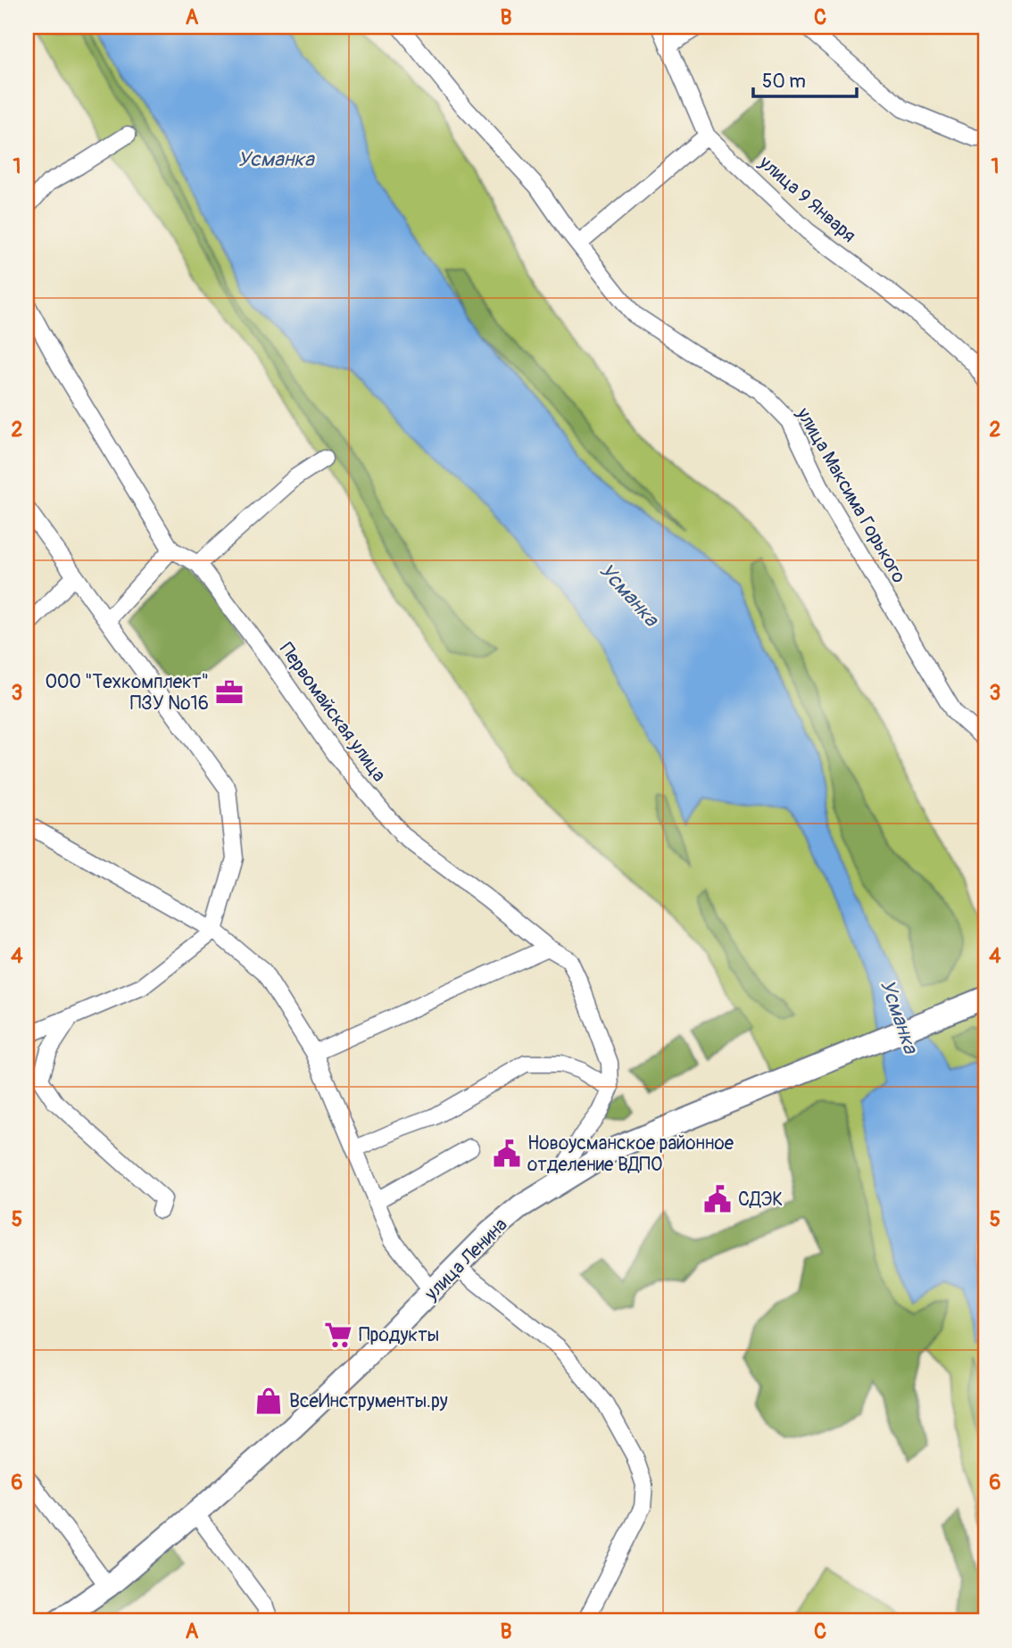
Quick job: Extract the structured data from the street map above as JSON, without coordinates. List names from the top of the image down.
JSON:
{
  "streets": {
    "main road": ["улица Ленина"],
    "street": ["улица 9 Января", "улица Максима Горького", "Первомайская улица"]
  },
  "water": ["Усманка"],
  "places": {
    "office": ["ООО \"Техкомплект\" ПЗУ №16"],
    "public building": ["Новоусманское районное отделение ВДПО", "СДЭК"],
    "supermarket": ["Продукты"],
    "shop": ["ВсеИнструменты.ру"]
  },
  "scale_bar": "50 m",
  "grid": {
    "columns": ["A", "B", "C"],
    "rows": [
      "1",
      "2",
      "3",
      "4",
      "5",
      "6"
    ]
  }
}
